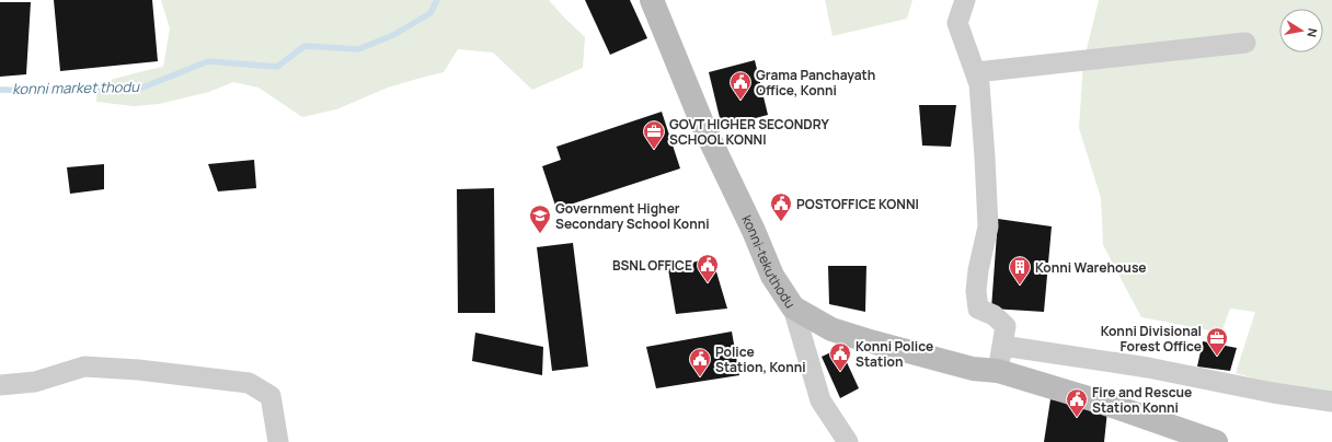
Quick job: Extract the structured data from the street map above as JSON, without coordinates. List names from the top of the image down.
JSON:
{
  "streets": {
    "main road": ["konni-tekuthodu"]
  },
  "water": ["konni market thodu"],
  "places": {
    "public building": [
      "Grama Panchayath Office, Konni",
      "POSTOFFICE KONNI",
      "BSNL OFFICE",
      "Konni Police Station",
      "Police Station, Konni",
      "Fire and Rescue Station Konni"
    ],
    "office": ["GOVT HIGHER SECONDRY SCHOOL KONNI", "Konni Divisional Forest Office"],
    "school or university": ["Government Higher Secondary School Konni"],
    "building": ["Konni Warehouse"]
  },
  "north": "right"
}
